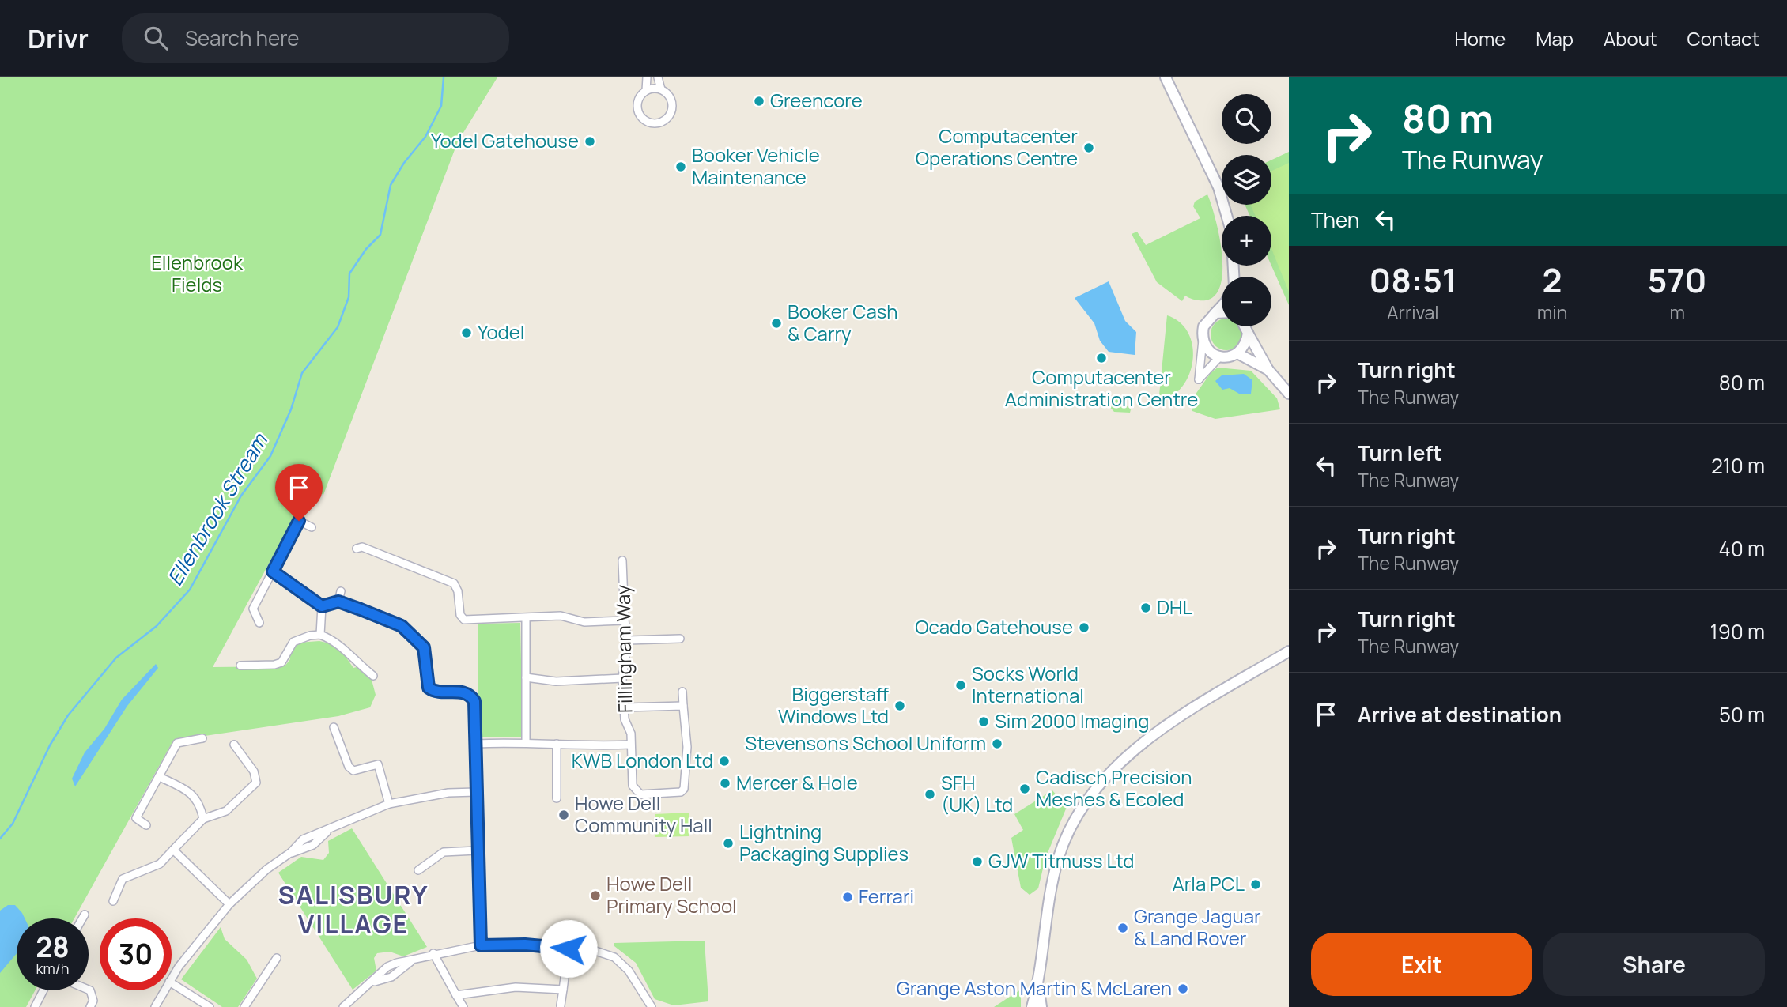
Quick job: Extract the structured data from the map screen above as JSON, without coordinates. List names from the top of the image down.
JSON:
{
  "streets": {
    "street": ["Fillingham Way"]
  },
  "districts": ["SALISBURY VILLAGE"],
  "water": ["Ellenbrook Stream"],
  "parks": ["Ellenbrook Fields"],
  "places": [
    "Greencore",
    "Yodel Gatehouse",
    "Computacenter Operations Centre",
    "Booker Vehicle Maintenance",
    "Booker Cash & Carry",
    "Yodel",
    "Computacenter Administration Centre",
    "DHL",
    "Ocado Gatehouse",
    "Socks World International",
    "Biggerstaff Windows Ltd",
    "Sim 2000 Imaging",
    "Stevensons School Uniform",
    "KWB London Ltd",
    "Mercer & Hole",
    "Cadisch Precision Meshes & Ecoled",
    "SFH (UK) Ltd",
    "Howe Dell Community Hall",
    "Lightning Packaging Supplies",
    "GJW Titmuss Ltd",
    "Arla PCL",
    "Howe Dell Primary School",
    "Ferrari",
    "Grange Jaguar & Land Rover",
    "Grange Aston Martin & McLaren"
  ],
  "page": {
    "header": "Drivr",
    "search": "Search here",
    "nav": [
      "Home",
      "Map",
      "About",
      "Contact"
    ],
    "turn": ["80 m", "The Runway"],
    "map_buttons": ["+", "−"],
    "then": "Then",
    "eta": [
      "08:51",
      "Arrival",
      "2",
      "min",
      "570",
      "m"
    ],
    "list": [
      {
        "name": "Turn right",
        "note": "The Runway",
        "value": "80 m"
      },
      {
        "name": "Turn left",
        "note": "The Runway",
        "value": "210 m"
      },
      {
        "name": "Turn right",
        "note": "The Runway",
        "value": "40 m"
      },
      {
        "name": "Turn right",
        "note": "The Runway",
        "value": "190 m"
      },
      {
        "name": "Arrive at destination",
        "value": "50 m"
      }
    ],
    "speed": "28 km/h",
    "limit": "30",
    "buttons": ["Exit", "Share"]
  }
}
